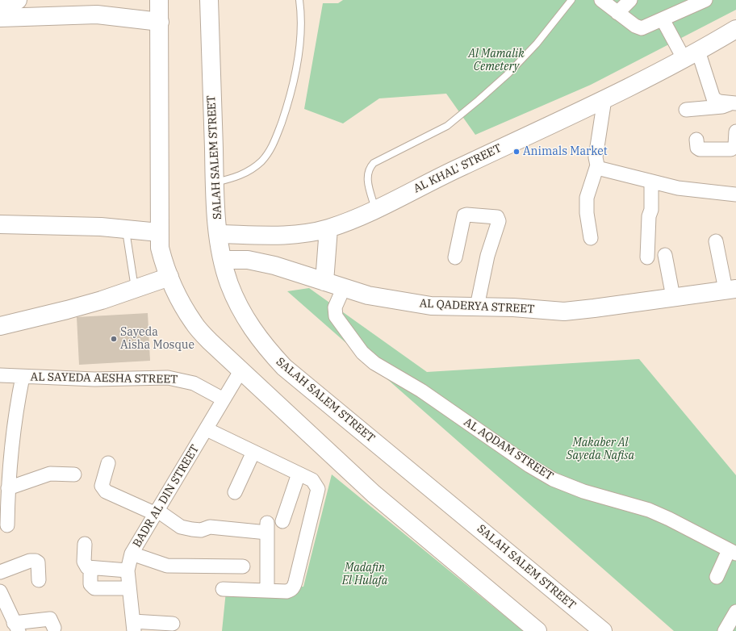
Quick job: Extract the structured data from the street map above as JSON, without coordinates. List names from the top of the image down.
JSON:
{
  "streets": {
    "main road": ["SALAH SALEM STREET", "AL KHAL' STREET", "AL QADERYA STREET"],
    "street": ["AL SAYEDA AESHA STREET", "AL AQDAM STREET", "BADR AL DIN STREET"]
  },
  "crossings": [
    ["SALAH SALEM STREET", "AL KHAL' STREET"],
    ["SALAH SALEM STREET", "AL QADERYA STREET"],
    ["AL QADERYA STREET", "AL AQDAM STREET"],
    ["AL SAYEDA AESHA STREET", "BADR AL DIN STREET"]
  ],
  "parks": ["Al Mamalik Cemetery", "Makaber Al Sayeda Nafisa", "Madafin El Hulafa"],
  "places": ["Animals Market", "Sayeda Aisha Mosque"]
}
